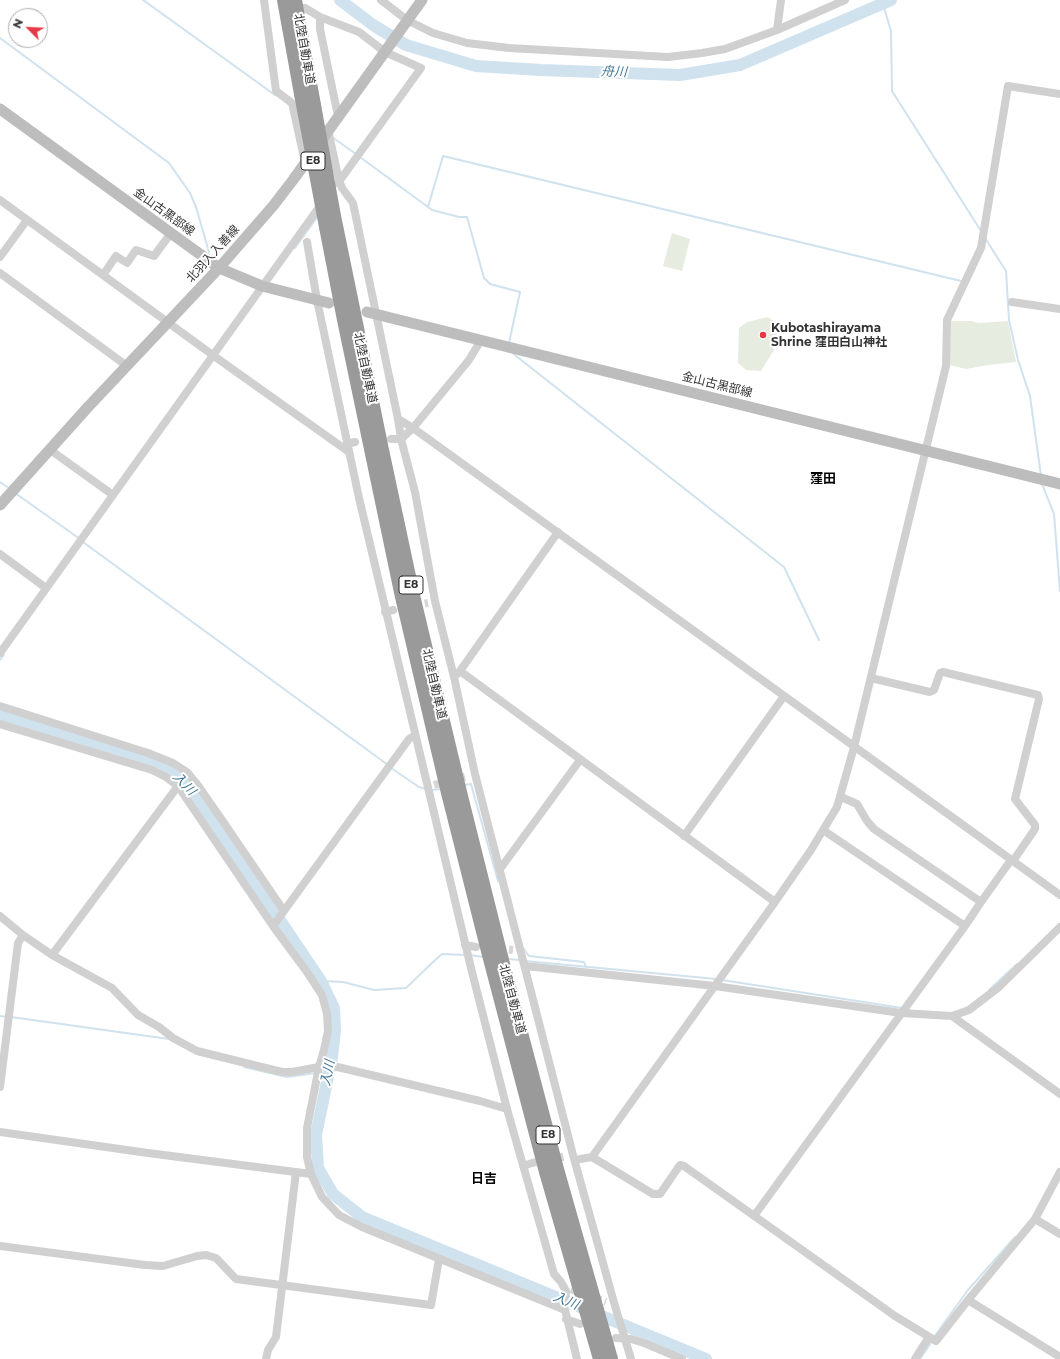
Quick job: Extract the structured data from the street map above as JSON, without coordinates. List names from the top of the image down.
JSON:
{
  "streets": {
    "highway": ["北陸自動車道", "E8"],
    "main road": ["金山古黒部線", "北羽入入善線"]
  },
  "crossings": [
    ["金山古黒部線", "北羽入入善線"]
  ],
  "districts": ["窪田", "日吉"],
  "water": ["舟川", "入川"],
  "places": ["Kubotashirayama Shrine 窪田白山神社"],
  "north": "top left"
}
